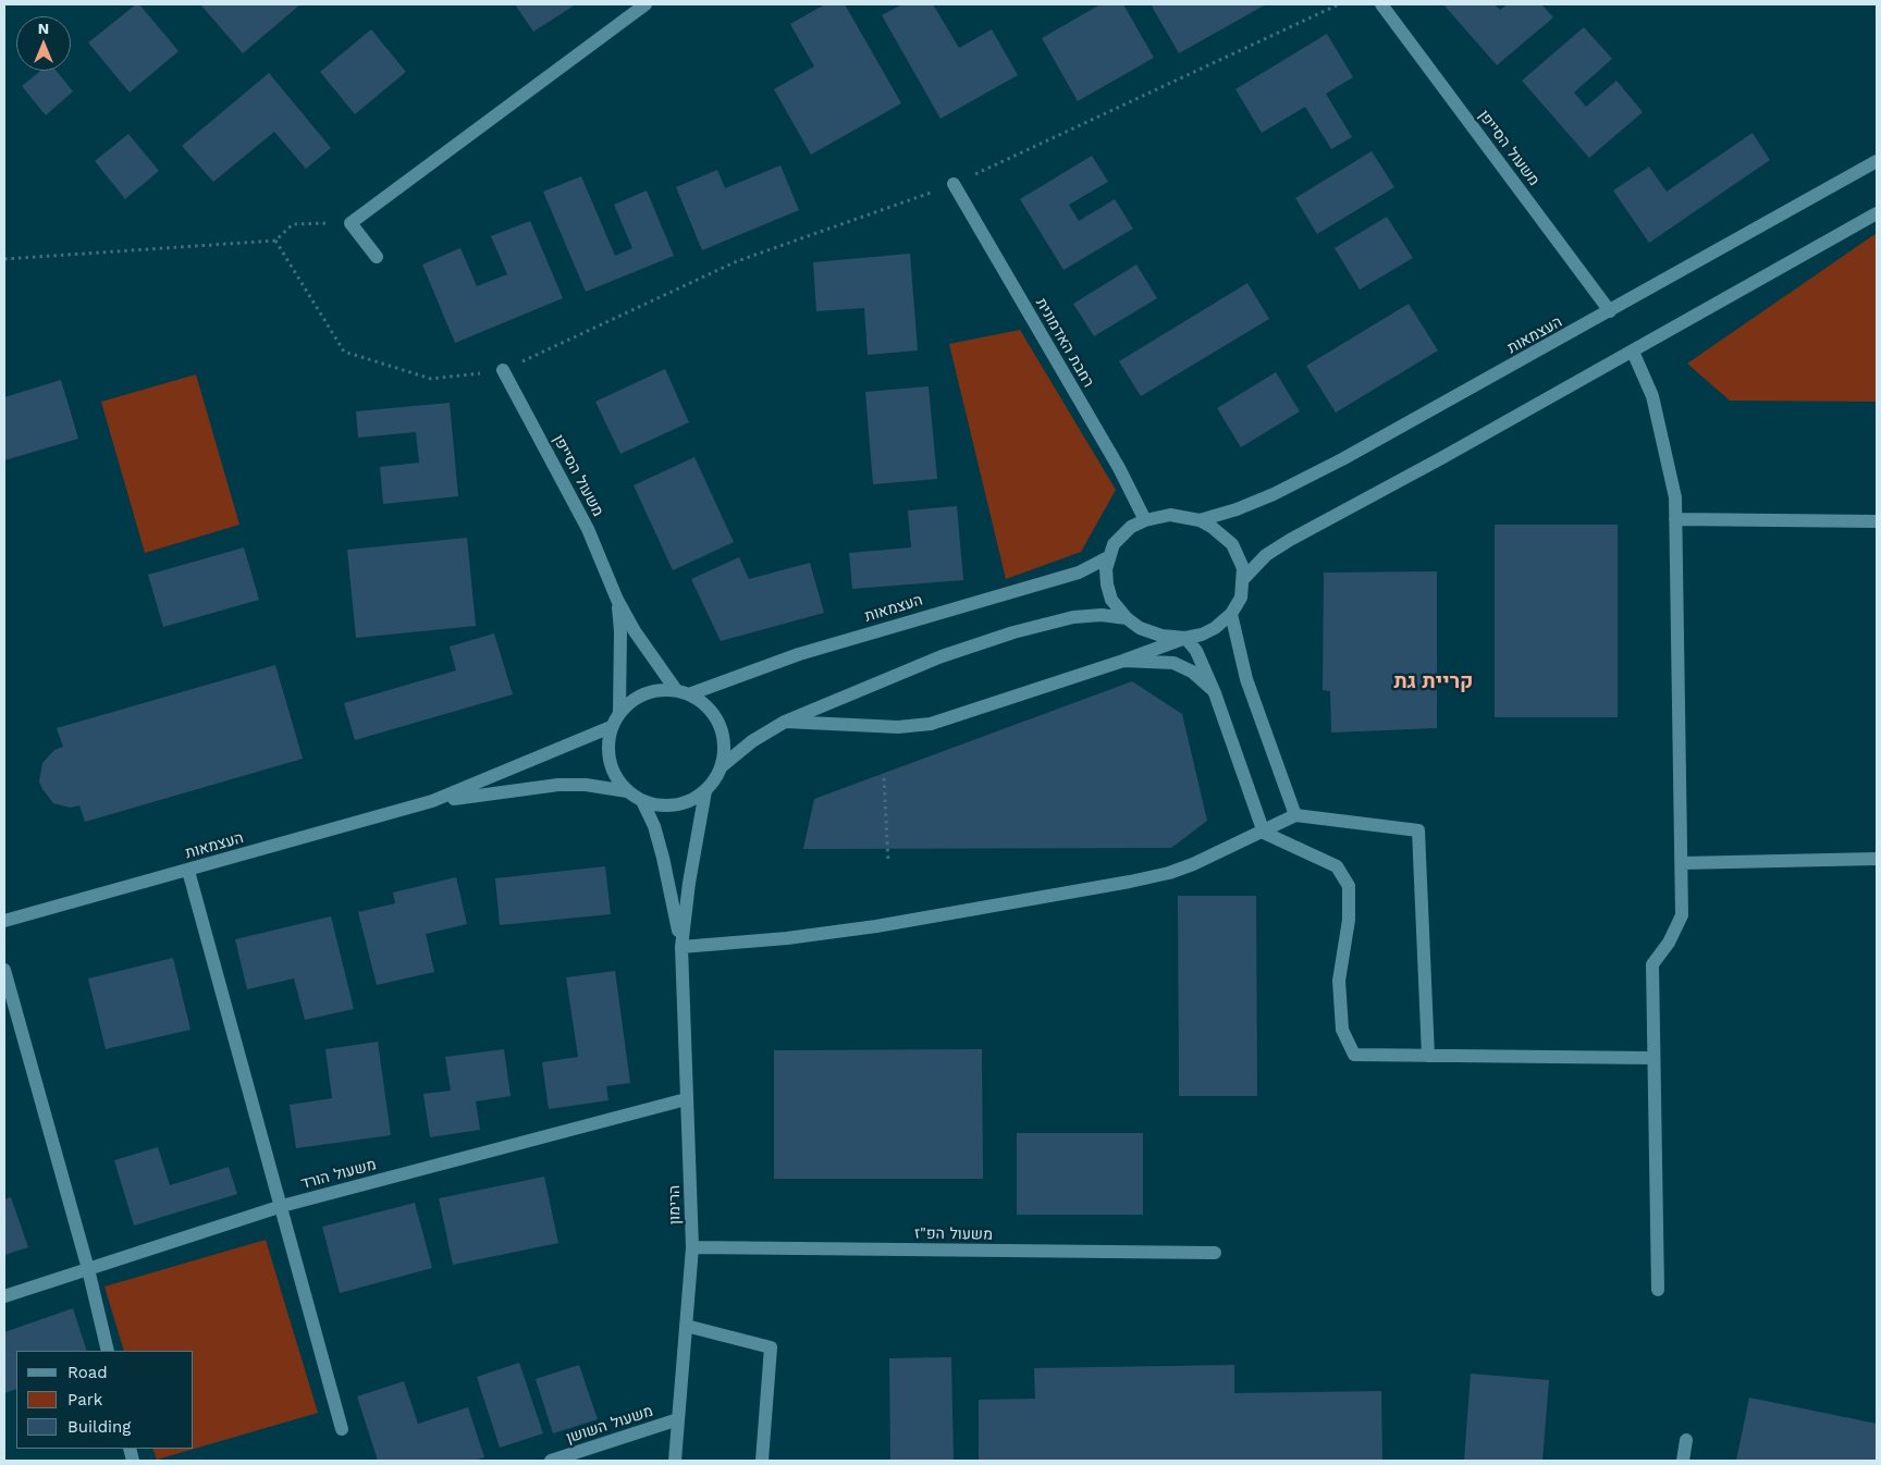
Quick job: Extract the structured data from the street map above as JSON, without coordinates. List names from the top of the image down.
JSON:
{
  "streets": {
    "street": [
      "משעול הסייפן",
      "העצמאות",
      "רחבת האדמונית",
      "משעול הורד",
      "הרימון",
      "משעול הפ\"ז",
      "משעול השושן"
    ]
  },
  "crossings": [
    ["משעול הסייפן", "העצמאות"],
    ["משעול הסייפן", "הרימון"],
    ["העצמאות", "רחבת האדמונית"],
    ["העצמאות", "הרימון"],
    ["משעול הורד", "הרימון"],
    ["הרימון", "משעול הפ\"ז"],
    ["הרימון", "משעול השושן"]
  ],
  "districts": ["קריית גת"],
  "legend": ["Road", "Park", "Building"],
  "north": "top"
}
